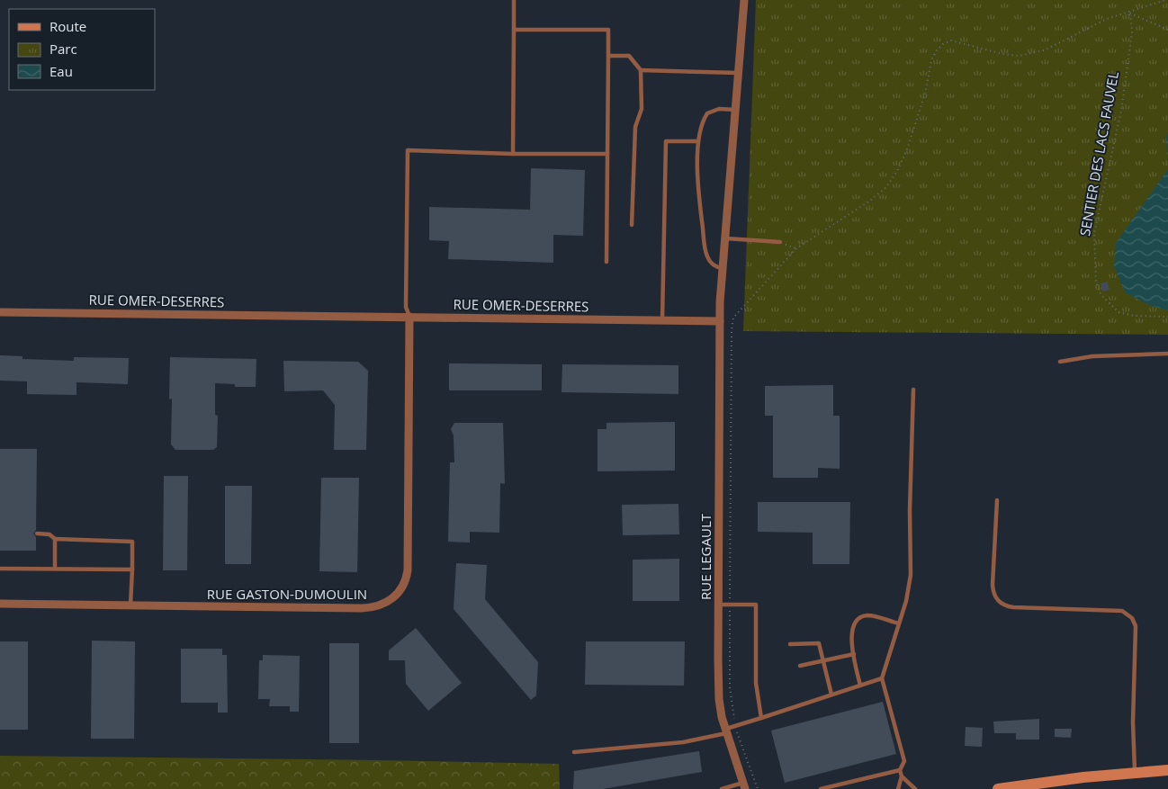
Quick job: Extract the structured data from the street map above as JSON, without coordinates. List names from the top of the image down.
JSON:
{
  "streets": {
    "street": ["RUE OMER-DESERRES", "RUE LEGAULT", "RUE GASTON-DUMOULIN"],
    "path": ["SENTIER DES LACS FAUVEL"]
  },
  "crossings": [
    ["RUE OMER-DESERRES", "RUE LEGAULT"],
    ["RUE OMER-DESERRES", "RUE GASTON-DUMOULIN"]
  ],
  "legend": ["Route", "Parc", "Eau"]
}
